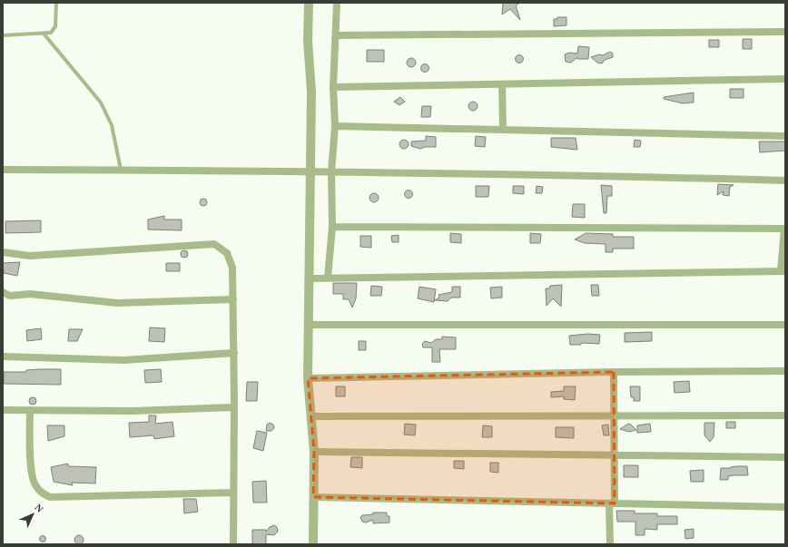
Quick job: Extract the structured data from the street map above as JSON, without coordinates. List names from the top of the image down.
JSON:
{
  "north": "top right"
}
